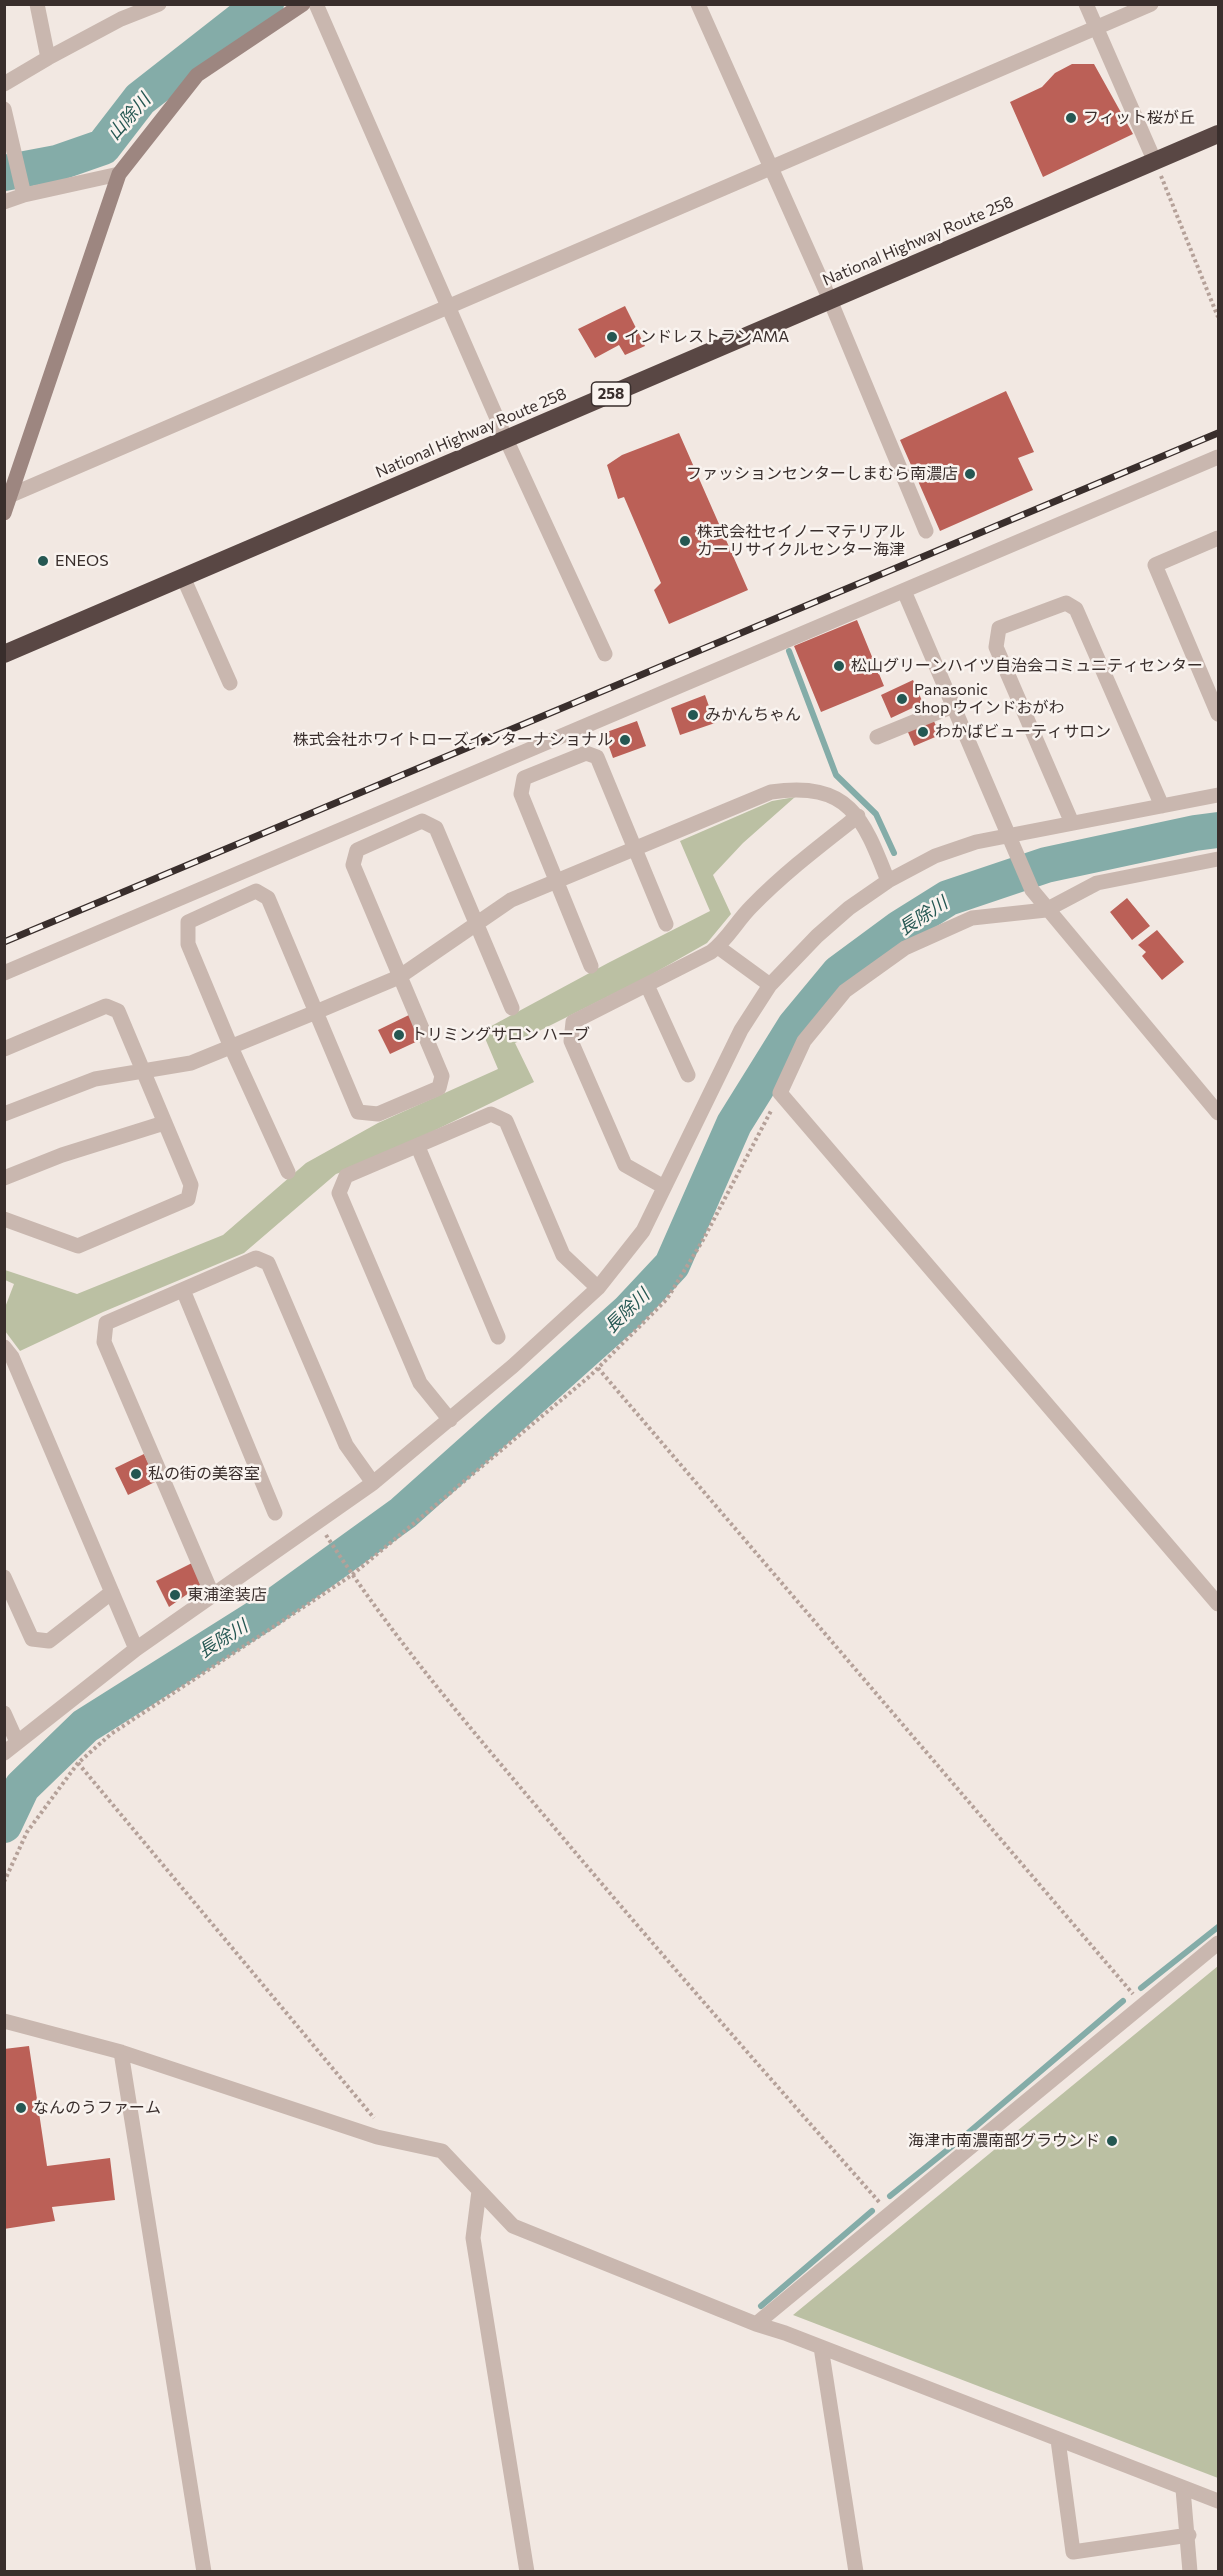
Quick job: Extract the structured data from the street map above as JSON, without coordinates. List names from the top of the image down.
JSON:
{
  "streets": {
    "highway": ["National Highway Route 258", "258"]
  },
  "water": ["山除川", "長除川"],
  "places": [
    "フィット桜が丘",
    "インドレストランAMA",
    "ファッションセンターしまむら南濃店",
    "株式会社セイノーマテリアル カーリサイクルセンター海津",
    "ENEOS",
    "松山グリーンハイツ自治会コミュニティセンター",
    "Panasonic shop ウインドおがわ",
    "みかんちゃん",
    "わかばビューティサロン",
    "株式会社ホワイトローズインターナショナル",
    "トリミングサロン ハーブ",
    "私の街の美容室",
    "東浦塗装店",
    "なんのうファーム",
    "海津市南濃南部グラウンド"
  ]
}
